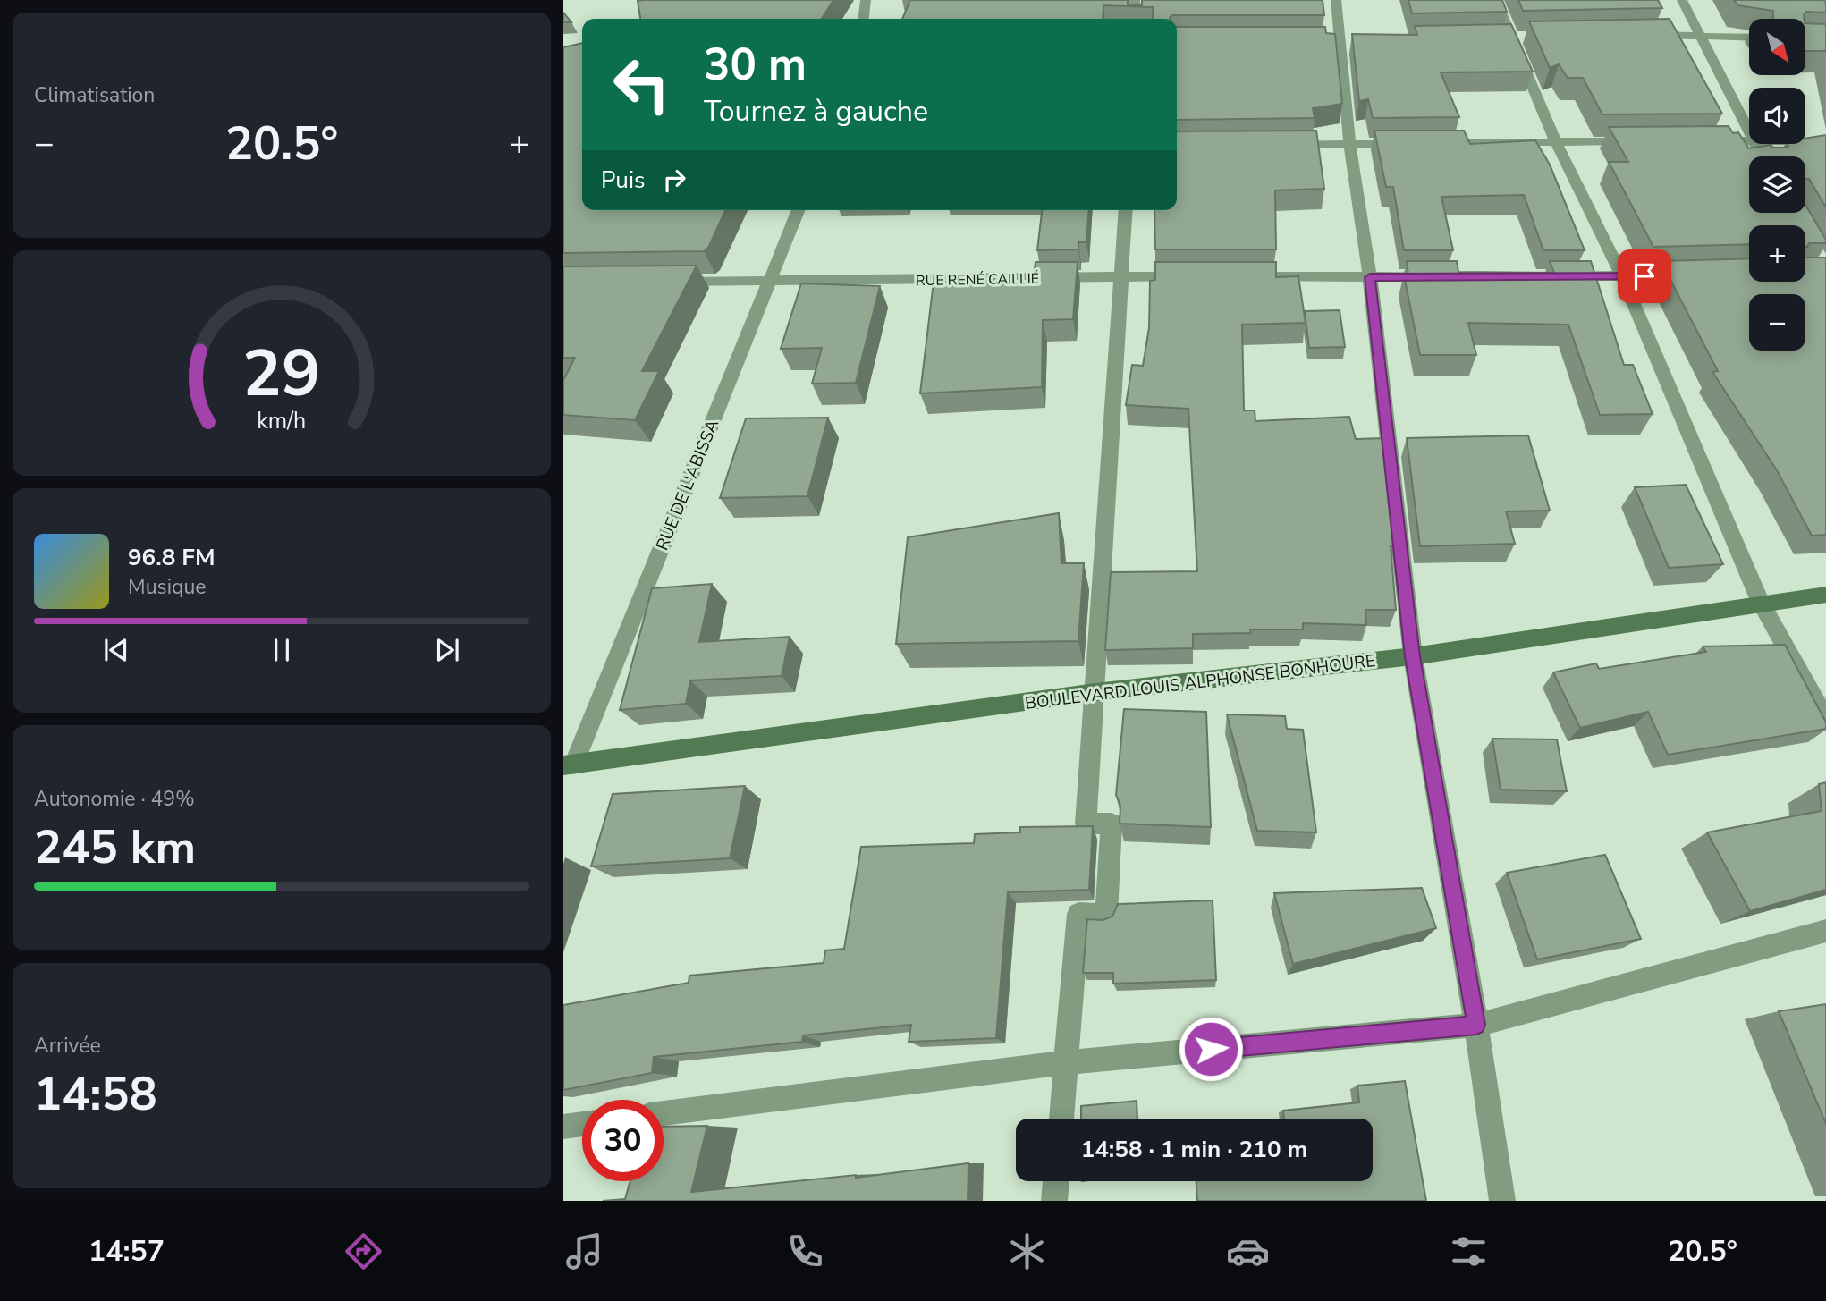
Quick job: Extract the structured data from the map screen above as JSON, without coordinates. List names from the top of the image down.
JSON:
{
  "streets": {
    "street": ["RUE RENÉ CAILLIÉ", "RUE DE L'ABISSA", "BOULEVARD LOUIS ALPHONSE BONHOURE"]
  },
  "crossings": [
    ["RUE RENÉ CAILLIÉ", "RUE DE L'ABISSA"],
    ["RUE DE L'ABISSA", "BOULEVARD LOUIS ALPHONSE BONHOURE"]
  ],
  "north": "bottom right",
  "page": {
    "tile": [
      "Climatisation",
      ["Autonomie · 49%", "245 km"],
      ["Arrivée", "14:58"]
    ],
    "map_buttons": ["+", "−"],
    "turn": ["30 m", "Tournez à gauche"],
    "heat": ["−", "20.5°", "+"],
    "then": "Puis",
    "song": ["96.8 FM", "Musique"],
    "limit": "30",
    "trip": "14:58 · 1 min · 210 m",
    "tabs": ["14:57", "20.5°"],
    "gauge": ["29", "km/h"]
  }
}
